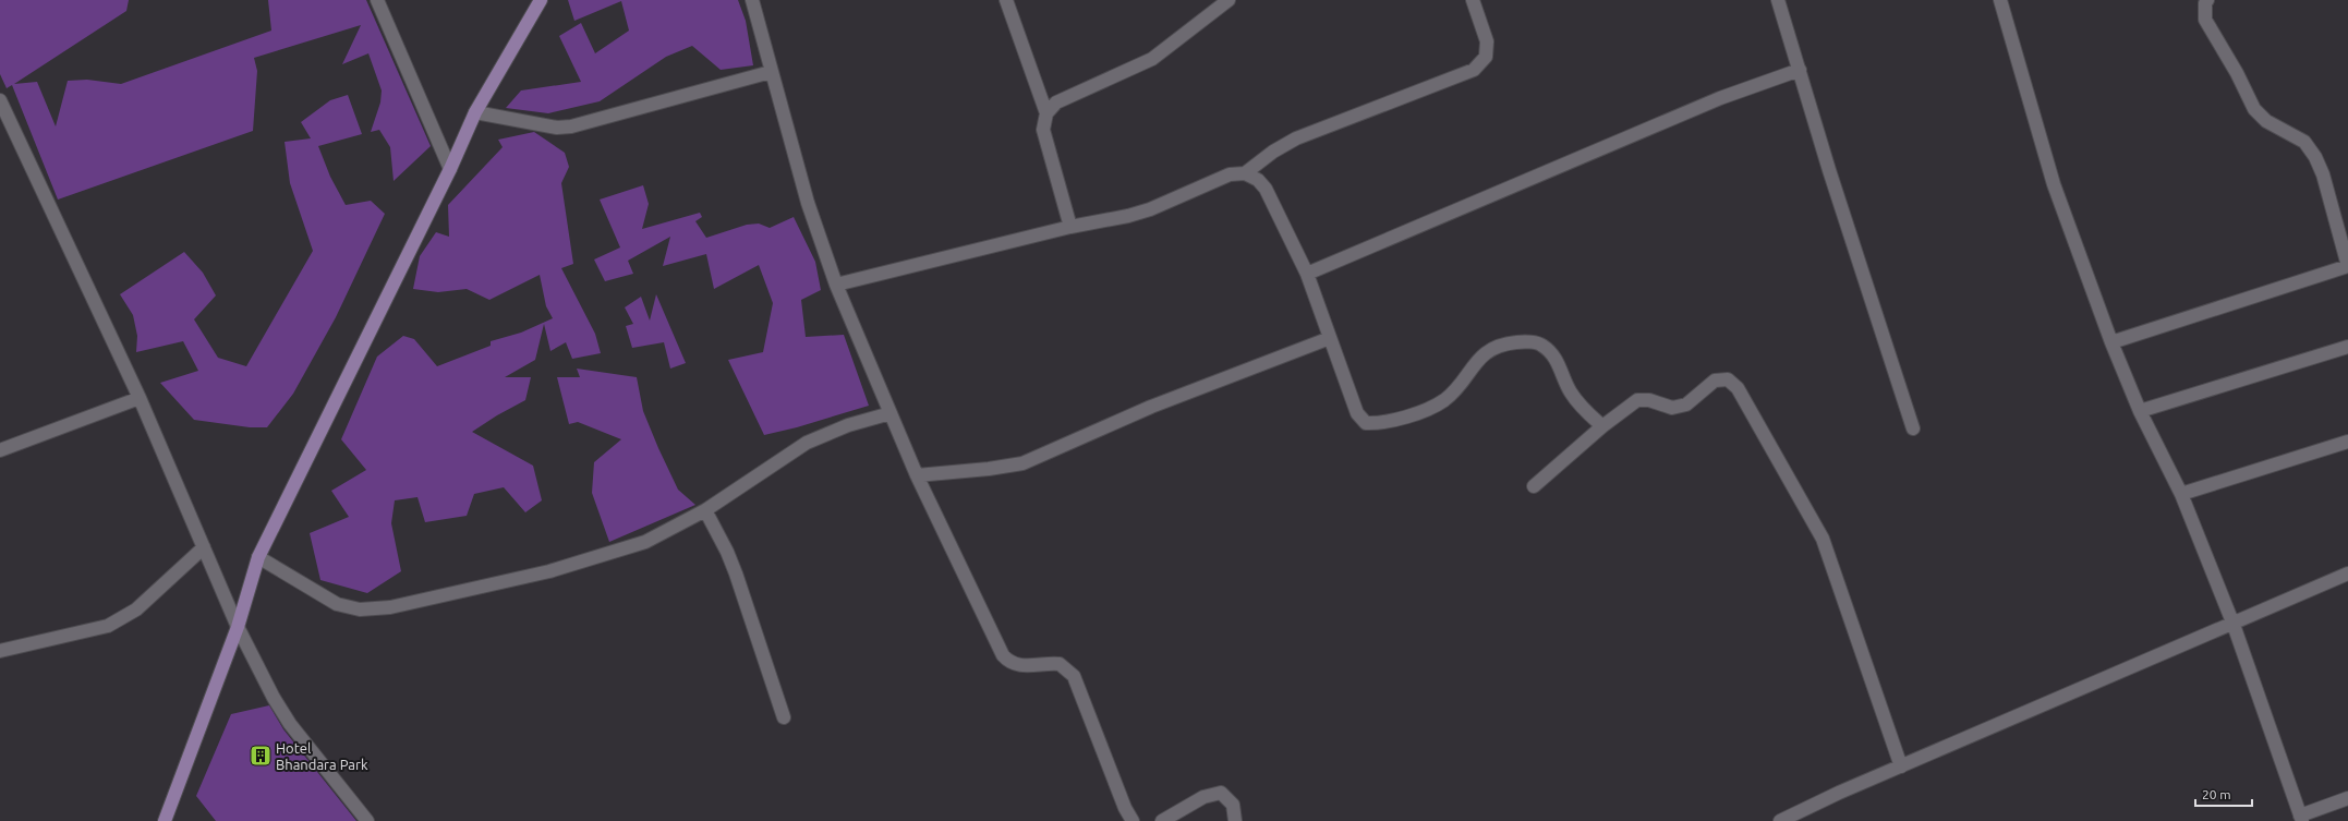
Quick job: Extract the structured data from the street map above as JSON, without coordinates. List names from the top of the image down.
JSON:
{
  "places": {
    "building": ["Hotel Bhandara Park"]
  },
  "scale_bar": "20 m"
}
